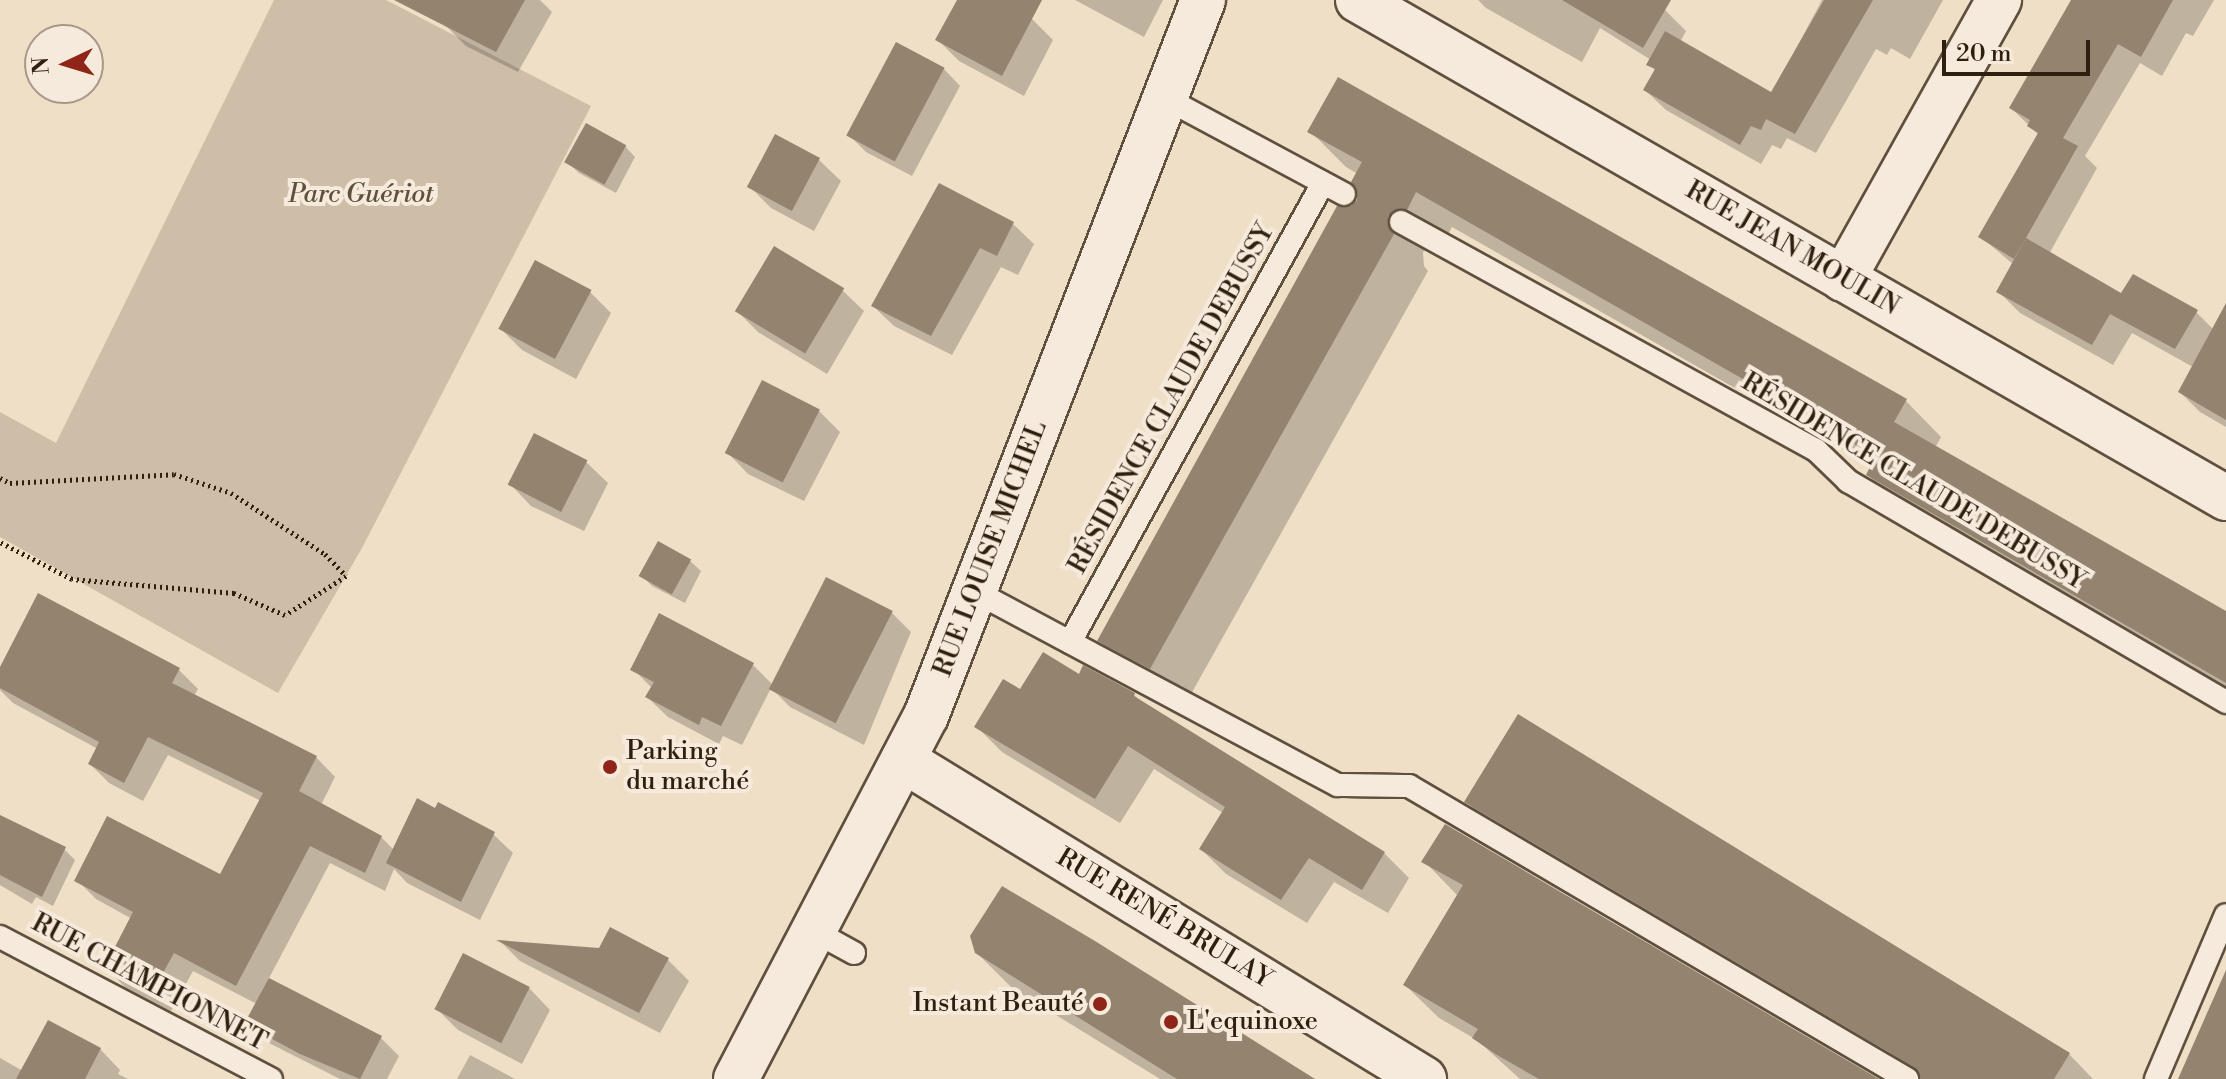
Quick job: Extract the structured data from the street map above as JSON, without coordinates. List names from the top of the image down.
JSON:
{
  "streets": {
    "street": ["RUE JEAN MOULIN", "RUE LOUISE MICHEL", "RUE RENÉ BRULAY"],
    "lane": ["RÉSIDENCE CLAUDE DEBUSSY", "RUE CHAMPIONNET"]
  },
  "crossings": [
    ["RUE LOUISE MICHEL", "RUE RENÉ BRULAY"]
  ],
  "parks": ["Parc Guériot"],
  "places": ["Parking du marché", "Instant Beauté", "L'equinoxe"],
  "scale_bar": "20 m",
  "north": "left"
}
